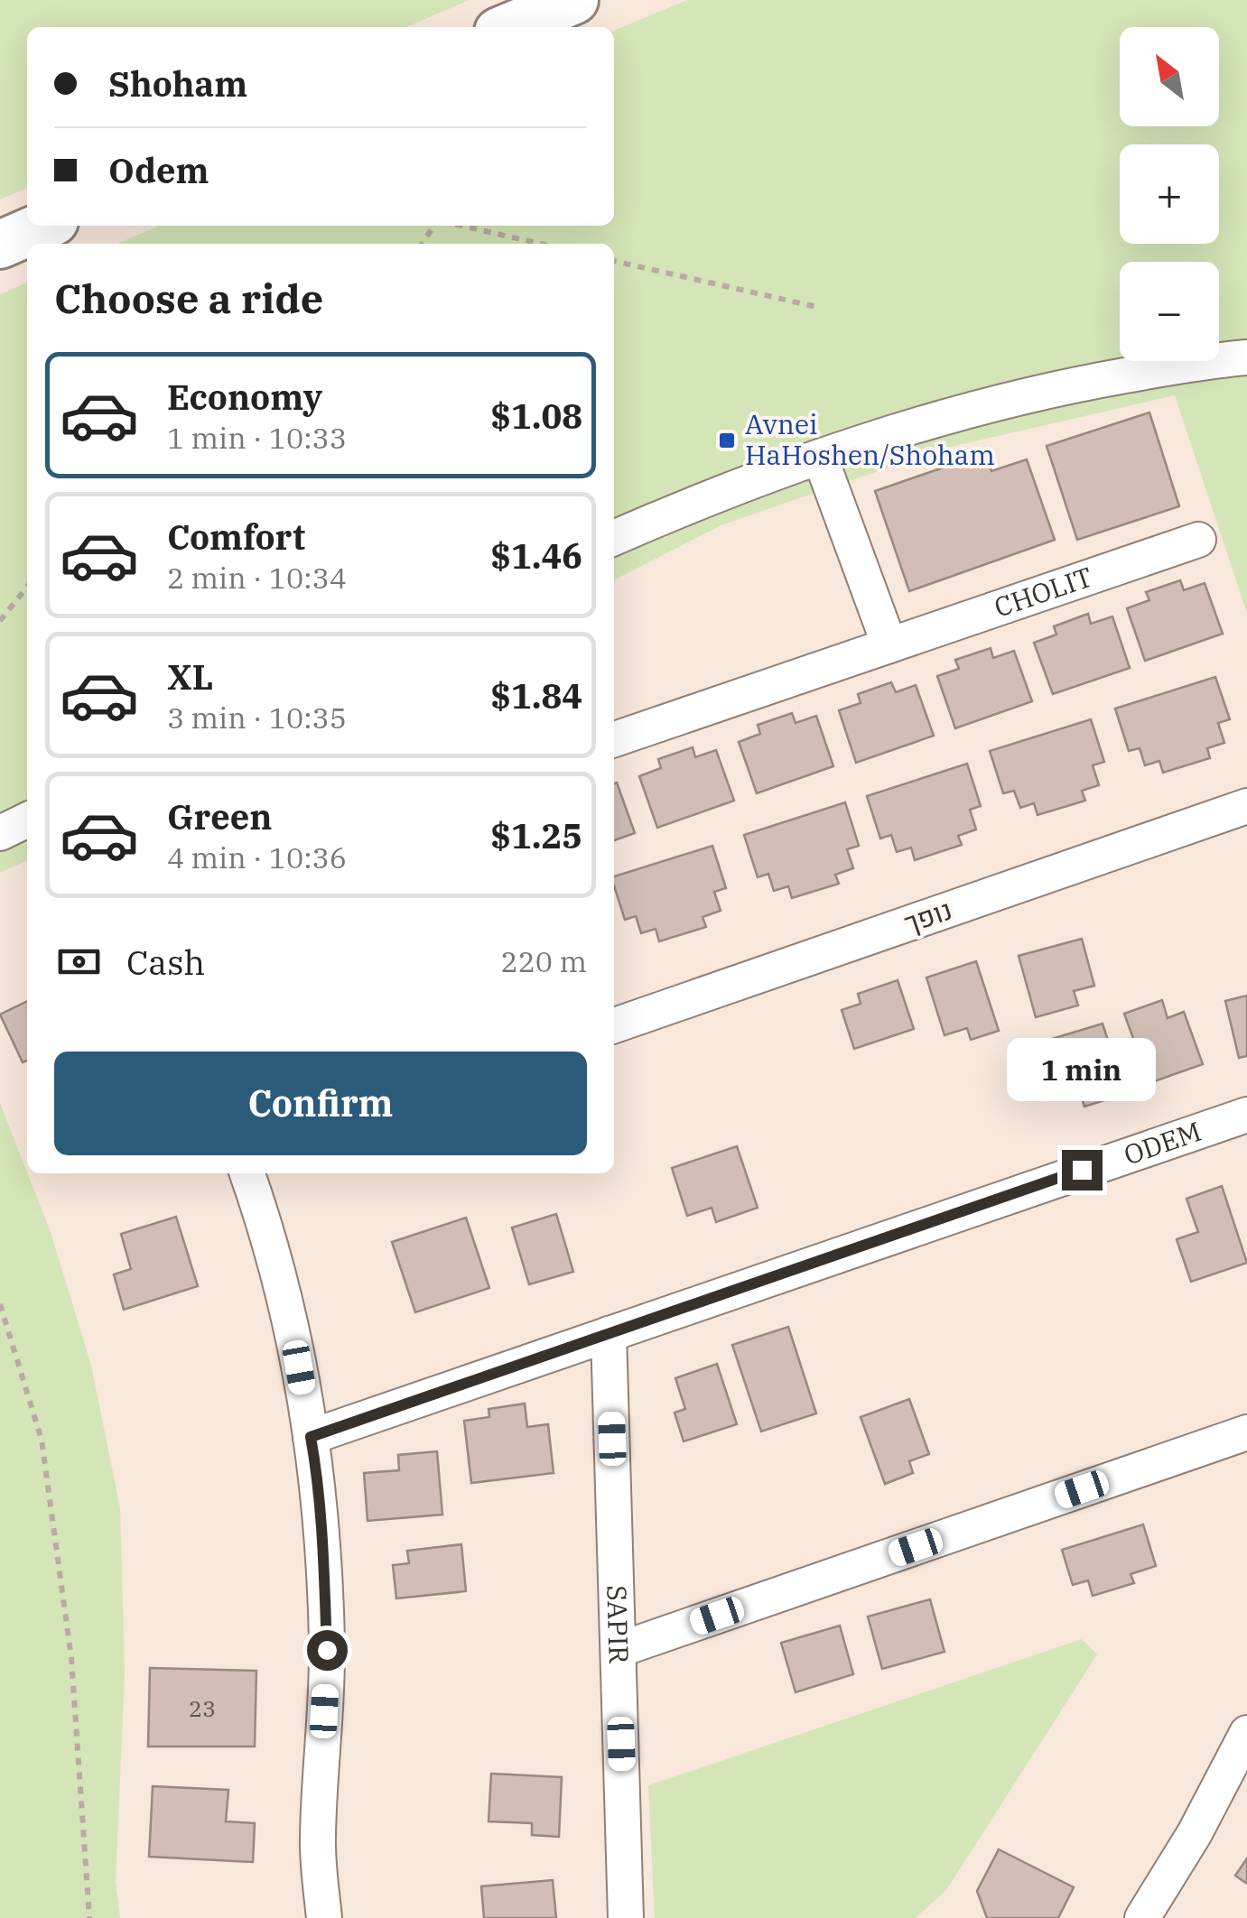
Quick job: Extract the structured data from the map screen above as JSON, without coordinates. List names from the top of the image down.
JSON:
{
  "streets": {
    "street": [
      "CHOLIT",
      "נופך",
      "ODEM",
      "SAPIR"
    ]
  },
  "crossings": [
    ["ODEM", "SAPIR"]
  ],
  "places": {
    "transit": ["Avnei HaHoshen/Shoham"]
  },
  "house_numbers": ["23"],
  "north": "top left",
  "page": {
    "map_buttons": ["+", "−"],
    "banner": ["Shoham", "Odem"],
    "heading": "Choose a ride",
    "list": [
      {
        "name": "Economy",
        "note": "1 min · 10:33",
        "value": "$1.08"
      },
      {
        "name": "Comfort",
        "note": "2 min · 10:34",
        "value": "$1.46"
      },
      {
        "name": "XL",
        "note": "3 min · 10:35",
        "value": "$1.84"
      },
      {
        "name": "Green",
        "note": "4 min · 10:36",
        "value": "$1.25"
      }
    ],
    "pay": ["Cash", "220 m"],
    "buttons": "Confirm",
    "bubble": "1 min"
  }
}
